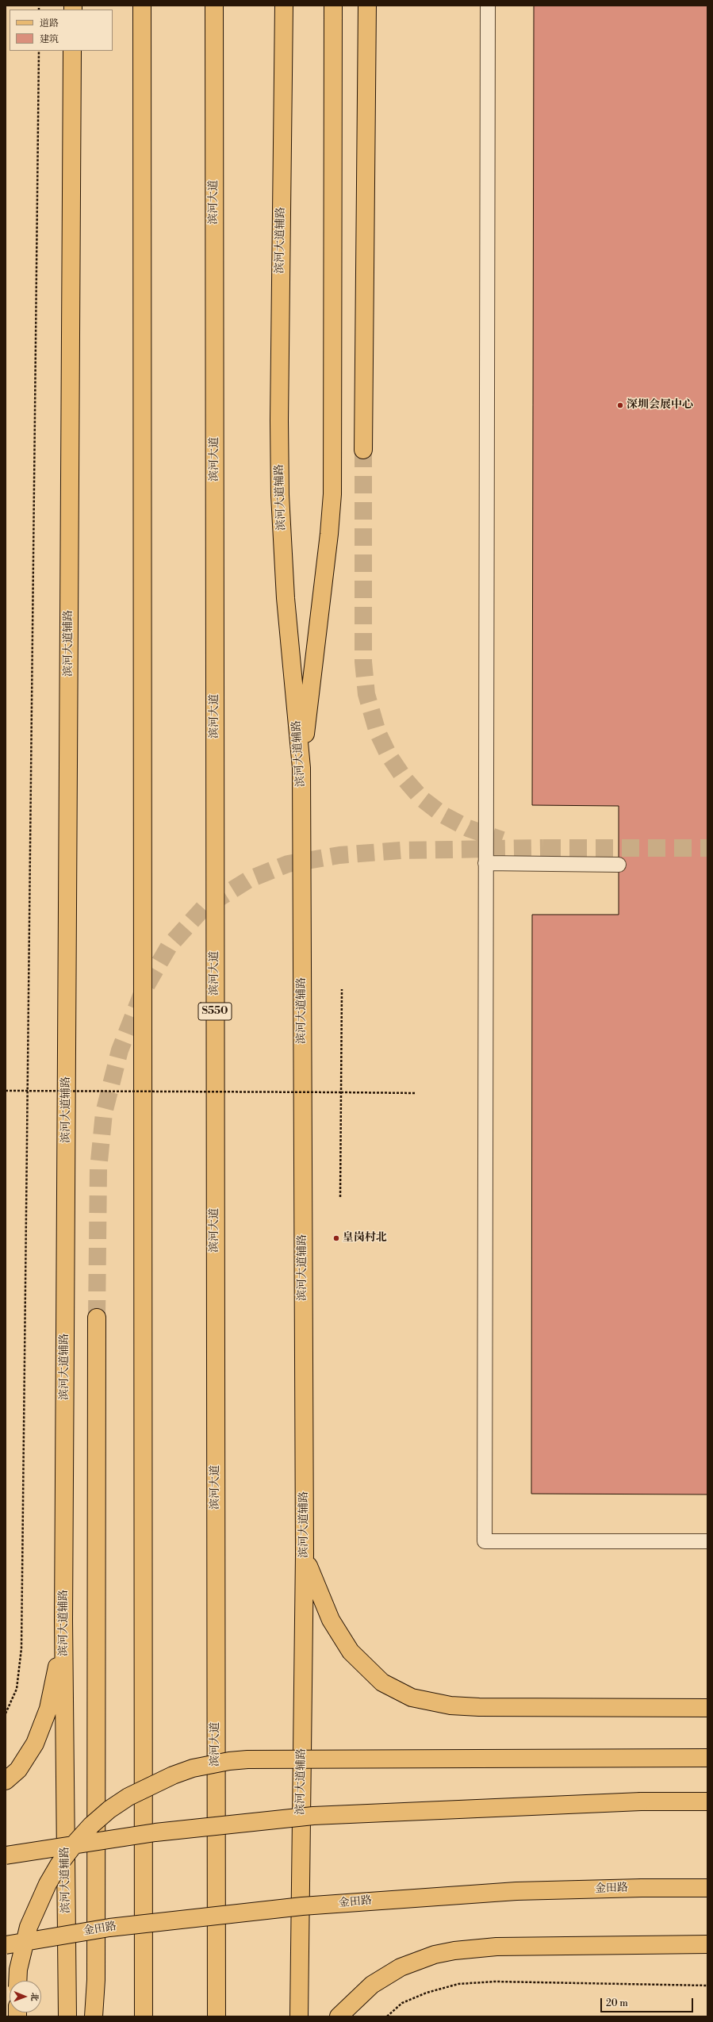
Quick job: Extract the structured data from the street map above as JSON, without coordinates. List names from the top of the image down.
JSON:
{
  "streets": {
    "main road": [
      "滨河大道",
      "滨河大道辅路",
      "S550",
      "金田路"
    ]
  },
  "places": ["深圳会展中心", "皇岗村北"],
  "legend": ["道路", "建筑"],
  "scale_bar": "20 m",
  "north": "right"
}
